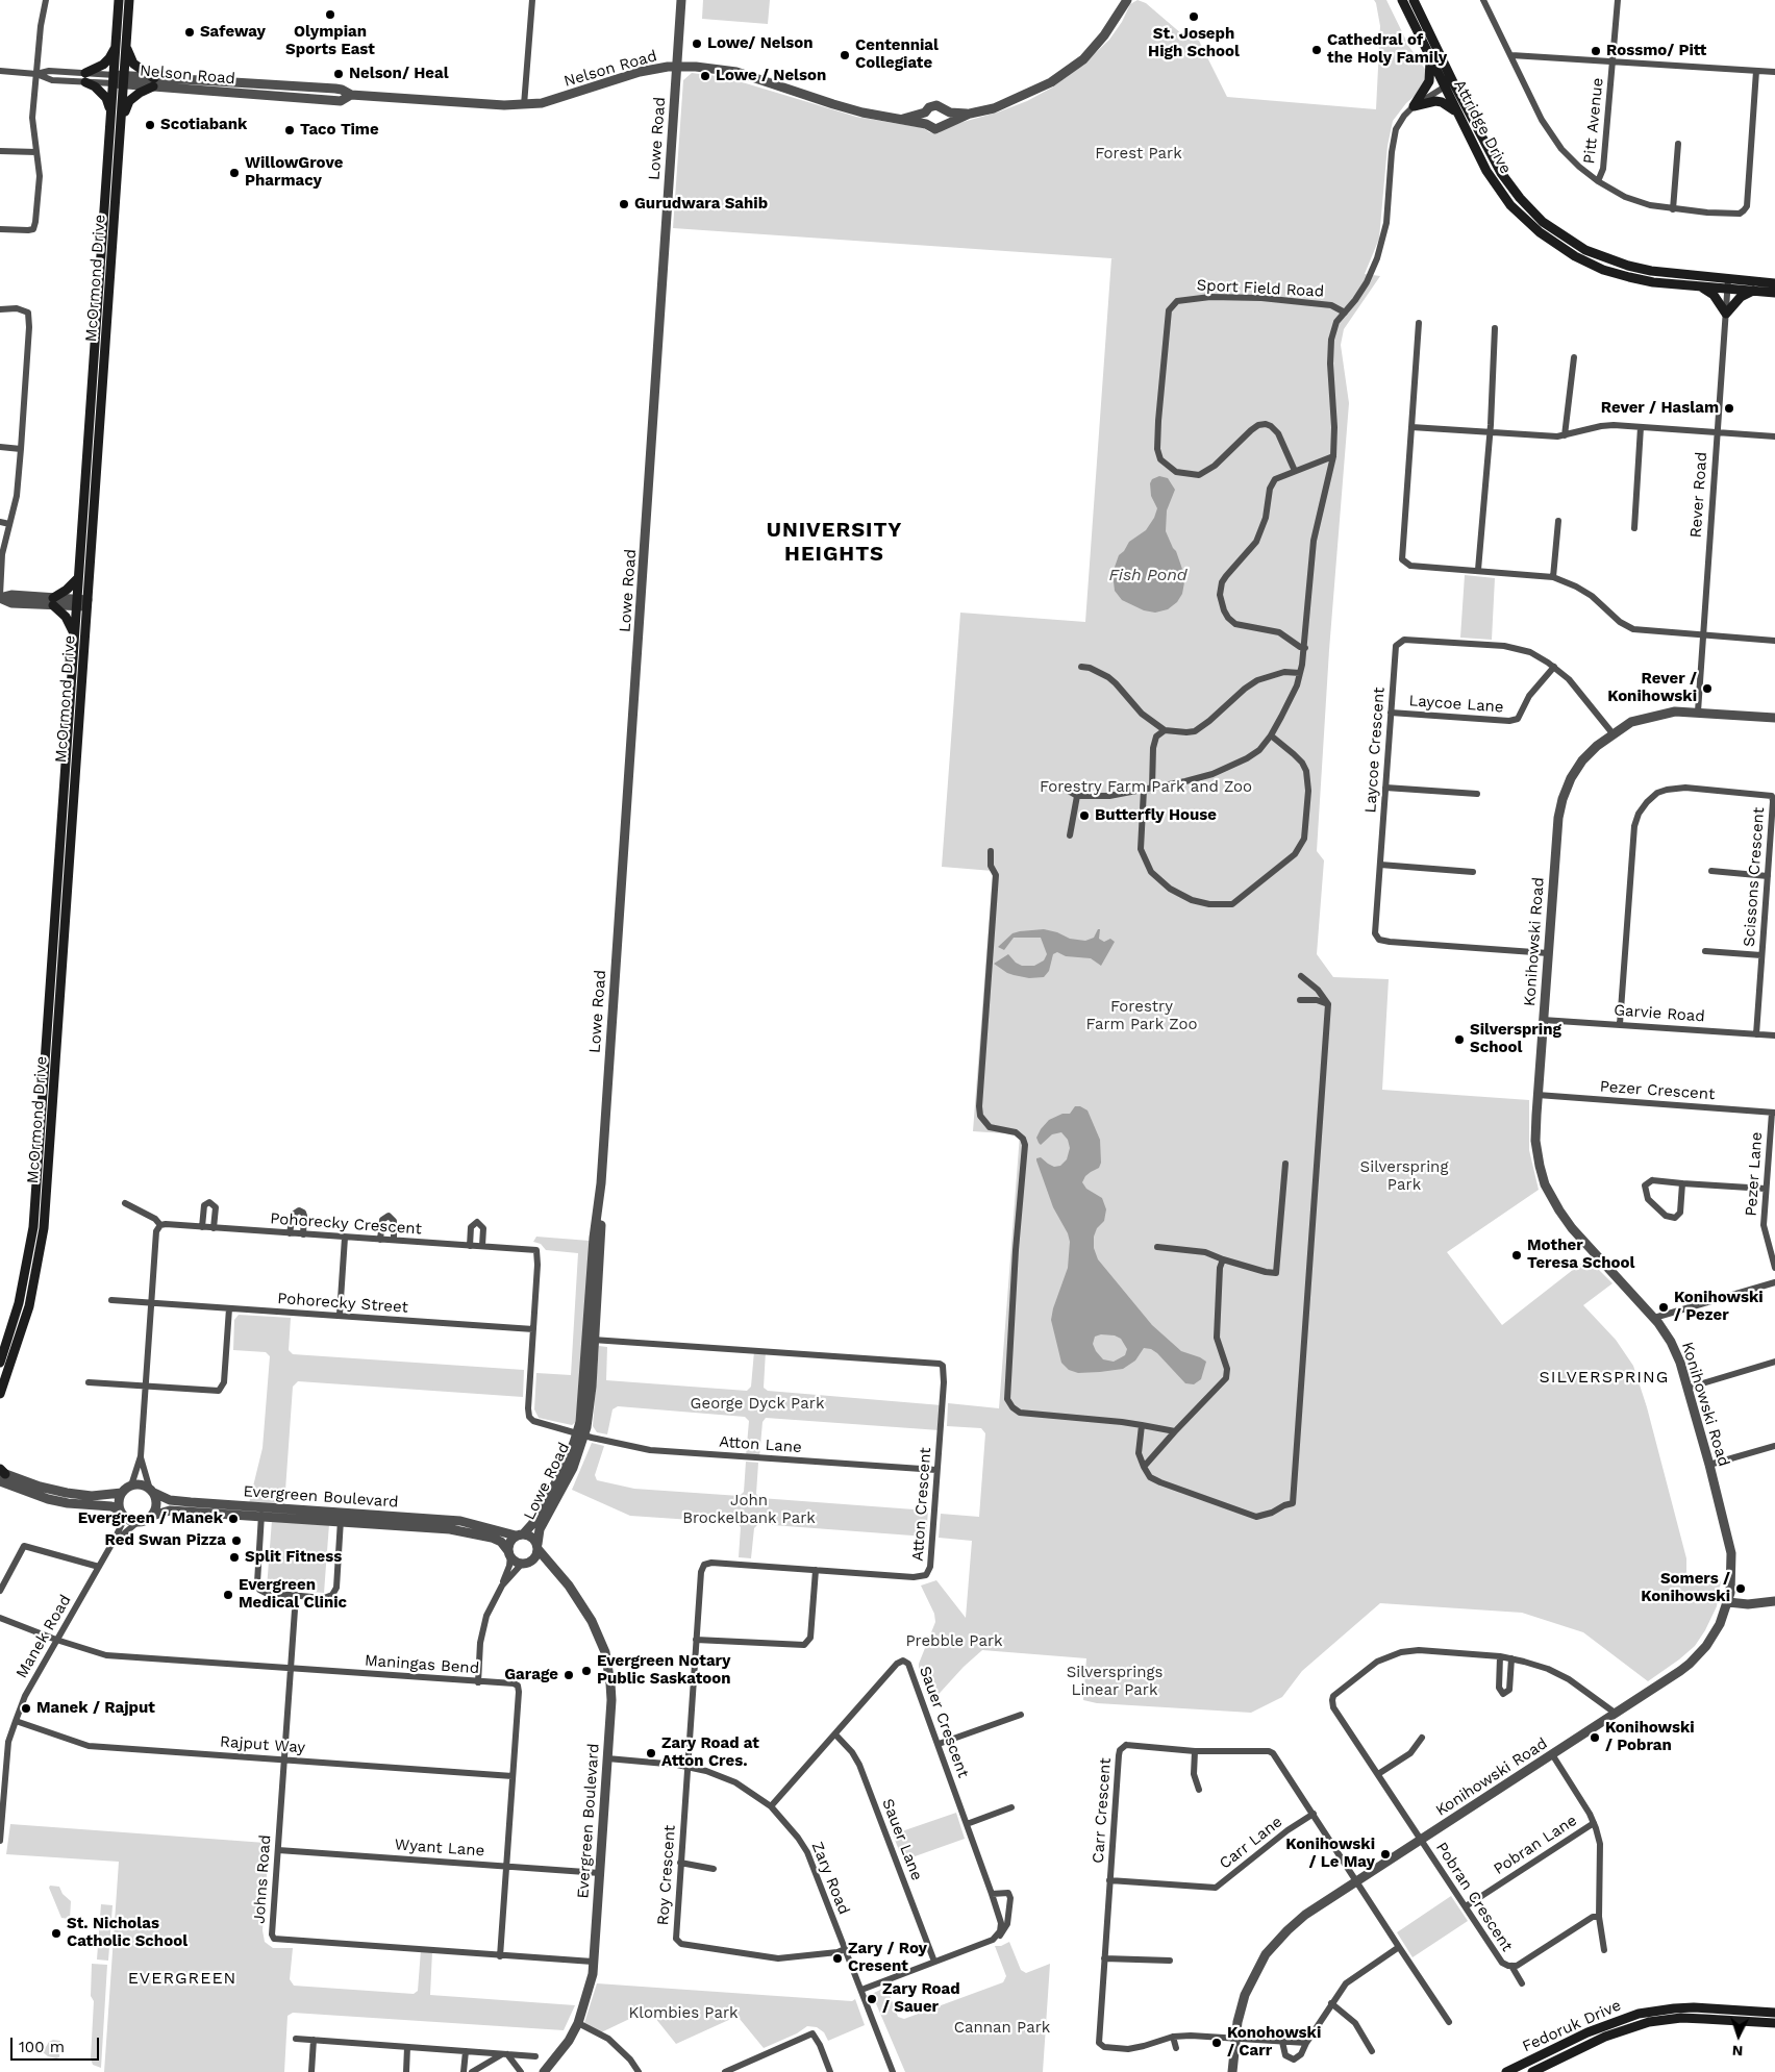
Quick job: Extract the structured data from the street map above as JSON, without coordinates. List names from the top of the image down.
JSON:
{
  "streets": {
    "main road": ["Attridge Drive", "McOrmond Drive", "Fedoruk Drive"],
    "street": [
      "Nelson Road",
      "Pitt Avenue",
      "Lowe Road",
      "Sport Field Road",
      "Rever Road",
      "Laycoe Lane",
      "Laycoe Crescent",
      "Scissons Crescent",
      "Konihowski Road",
      "Garvie Road",
      "Pezer Crescent",
      "Pezer Lane",
      "Pohorecky Crescent",
      "Pohorecky Street",
      "Atton Lane",
      "Evergreen Boulevard",
      "Atton Crescent",
      "Manek Road",
      "Maningas Bend",
      "Sauer Crescent",
      "Rajput Way",
      "Carr Crescent",
      "Sauer Lane",
      "Carr Lane",
      "Pobran Lane",
      "Wyant Lane",
      "Roy Crescent",
      "Zary Road",
      "Johns Road",
      "Pobran Crescent"
    ]
  },
  "crossings": [
    ["Nelson Road", "Lowe Road"],
    ["Nelson Road", "McOrmond Drive"],
    ["Attridge Drive", "Rever Road"],
    ["Lowe Road", "Pohorecky Crescent"],
    ["Lowe Road", "Atton Lane"],
    ["Lowe Road", "Evergreen Boulevard"],
    ["Lowe Road", "Atton Crescent"],
    ["Rever Road", "Konihowski Road"],
    ["Laycoe Lane", "Laycoe Crescent"],
    ["Laycoe Crescent", "Konihowski Road"],
    ["Scissons Crescent", "Garvie Road"],
    ["Konihowski Road", "Garvie Road"],
    ["Konihowski Road", "Pezer Crescent"],
    ["Konihowski Road", "Carr Crescent"],
    ["Konihowski Road", "Pobran Crescent"],
    ["Pezer Crescent", "Pezer Lane"],
    ["Pohorecky Crescent", "Pohorecky Street"],
    ["Pohorecky Crescent", "Atton Lane"],
    ["Atton Lane", "Atton Crescent"],
    ["Evergreen Boulevard", "Manek Road"],
    ["Evergreen Boulevard", "Wyant Lane"],
    ["Evergreen Boulevard", "Zary Road"],
    ["Evergreen Boulevard", "Johns Road"],
    ["Atton Crescent", "Roy Crescent"],
    ["Atton Crescent", "Zary Road"],
    ["Manek Road", "Maningas Bend"],
    ["Manek Road", "Rajput Way"],
    ["Maningas Bend", "Rajput Way"],
    ["Maningas Bend", "Wyant Lane"],
    ["Maningas Bend", "Johns Road"],
    ["Sauer Crescent", "Sauer Lane"],
    ["Sauer Crescent", "Zary Road"],
    ["Rajput Way", "Johns Road"],
    ["Carr Crescent", "Carr Lane"],
    ["Pobran Lane", "Pobran Crescent"],
    ["Wyant Lane", "Johns Road"],
    ["Roy Crescent", "Zary Road"]
  ],
  "districts": ["UNIVERSITY HEIGHTS", "SILVERSPRING", "EVERGREEN"],
  "water": ["Fish Pond"],
  "parks": [
    "Forest Park",
    "Forestry Farm Park and Zoo",
    "Forestry Farm Park Zoo",
    "Silverspring Park",
    "George Dyck Park",
    "John Brockelbank Park",
    "Prebble Park",
    "Silversprings Linear Park",
    "Klombies Park",
    "Cannan Park"
  ],
  "places": [
    "Olympian Sports East",
    "St. Joseph High School",
    "Safeway",
    "Lowe/ Nelson",
    "Cathedral of the Holy Family",
    "Rossmo/ Pitt",
    "Centennial Collegiate",
    "Nelson/ Heal",
    "Lowe / Nelson",
    "Scotiabank",
    "Taco Time",
    "WillowGrove Pharmacy",
    "Gurudwara Sahib",
    "Rever / Haslam",
    "Rever / Konihowski",
    "Butterfly House",
    "Silverspring School",
    "Mother Teresa School",
    "Konihowski / Pezer",
    "Evergreen / Manek",
    "Red Swan Pizza",
    "Split Fitness",
    "Somers / Konihowski",
    "Evergreen Medical Clinic",
    "Evergreen Notary Public Saskatoon",
    "Garage",
    "Manek / Rajput",
    "Konihowski / Pobran",
    "Zary Road at Atton Cres.",
    "Konihowski / Le May",
    "St. Nicholas Catholic School",
    "Zary / Roy Cresent",
    "Zary Road / Sauer",
    "Konohowski / Carr"
  ],
  "scale_bar": "100 m",
  "north": "bottom"
}
